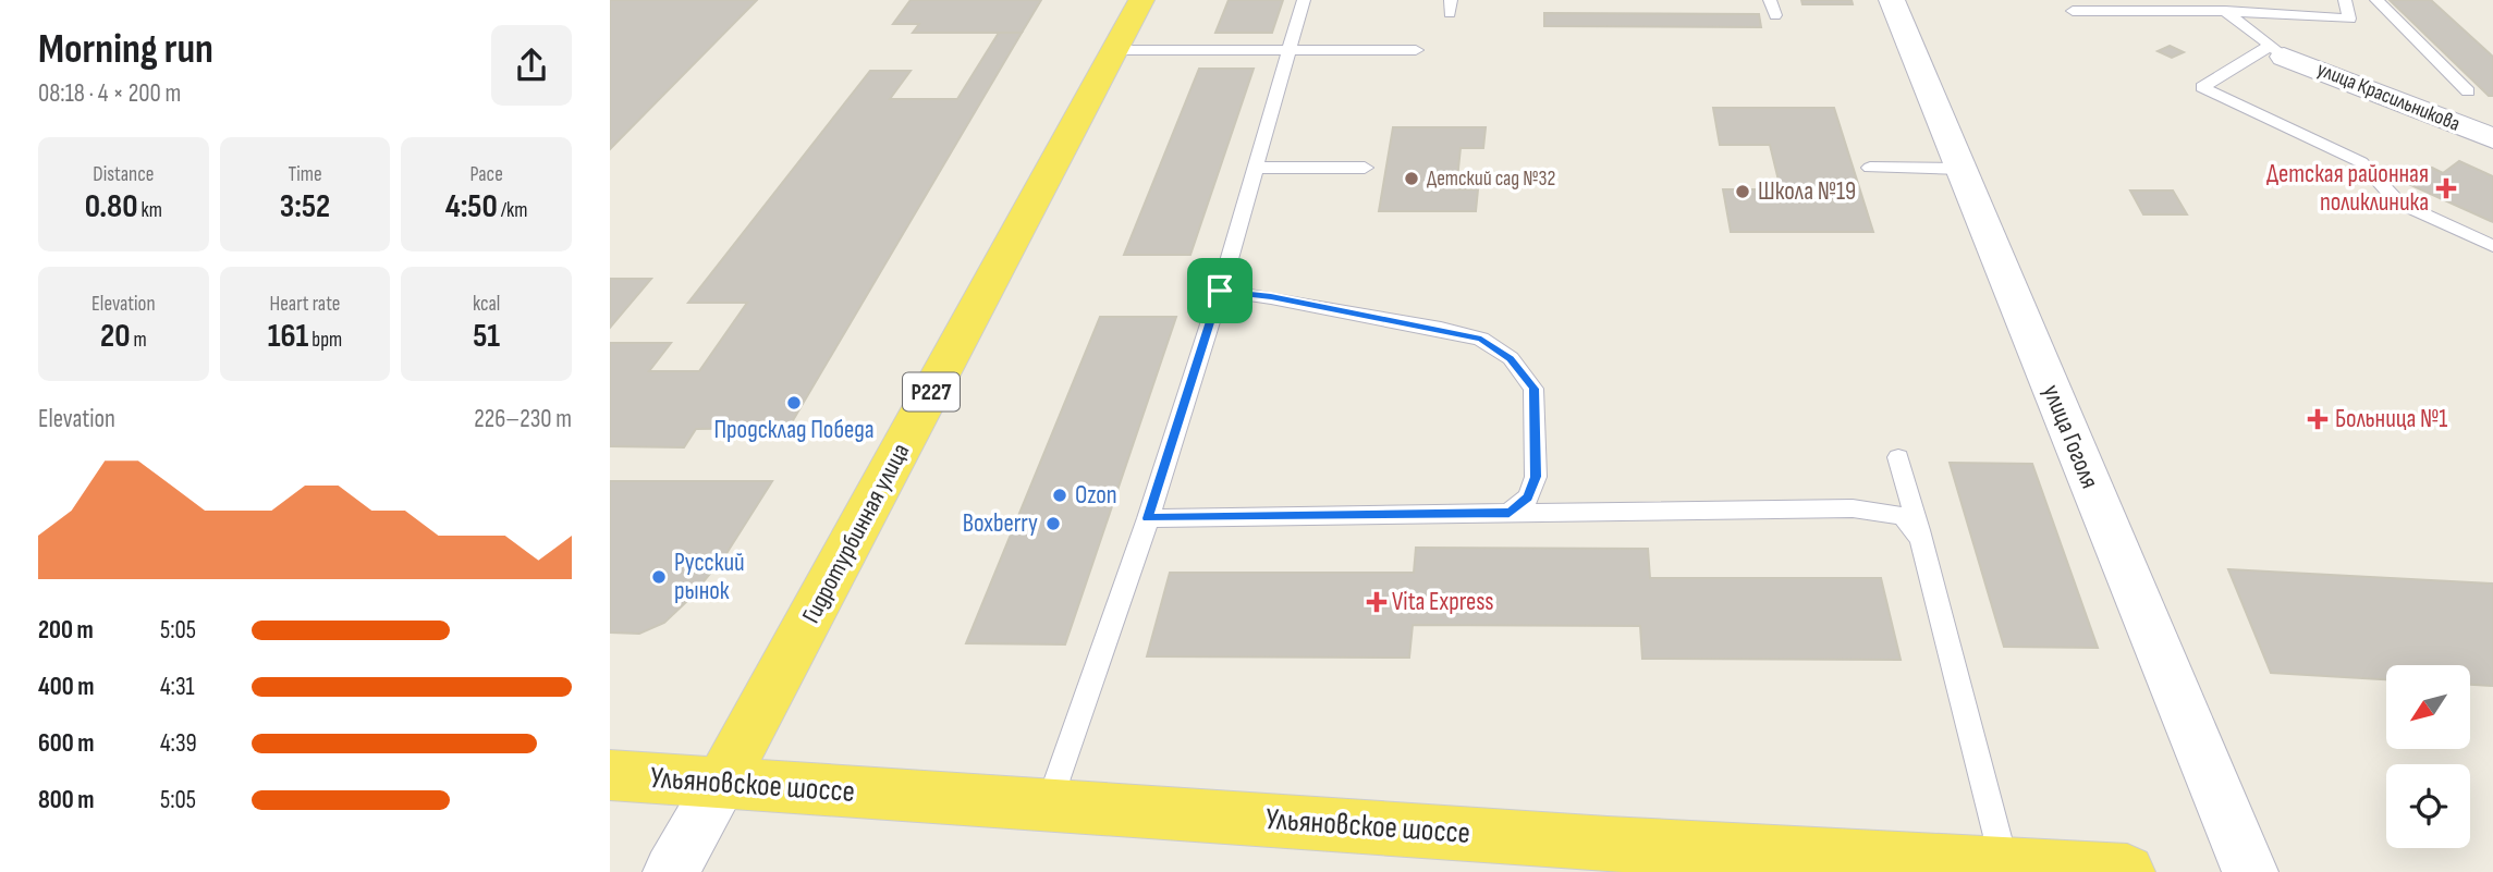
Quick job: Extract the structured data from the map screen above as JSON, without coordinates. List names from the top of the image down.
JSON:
{
  "streets": {
    "main road": ["Р227", "Гидротурбинная улица", "Ульяновское шоссе"],
    "street": ["улица Красильникова", "улица Гоголя"]
  },
  "crossings": [
    ["Гидротурбинная улица", "Ульяновское шоссе"]
  ],
  "places": {
    "other": [
      "Детский сад №32",
      "Школа №19",
      "Продсклад Победа",
      "Ozon",
      "Boxberry",
      "Русский рынок"
    ],
    "health": ["Детская районная поликлиника", "Больница №1", "Vita Express"]
  },
  "north": "bottom left",
  "page": {
    "heading": ["Morning run", "08:18 · 4 × 200 m"],
    "stats": [
      ["Distance", "0.80 km"],
      ["Time", "3:52"],
      ["Pace", "4:50 /km"],
      ["Elevation", "20 m"],
      ["Heart rate", "161 bpm"],
      ["kcal", "51"]
    ],
    "chart": ["Elevation", "226–230 m"],
    "list": [
      {
        "name": "200 m",
        "note": "5:05"
      },
      {
        "name": "400 m",
        "note": "4:31"
      },
      {
        "name": "600 m",
        "note": "4:39"
      },
      {
        "name": "800 m",
        "note": "5:05"
      }
    ]
  }
}
